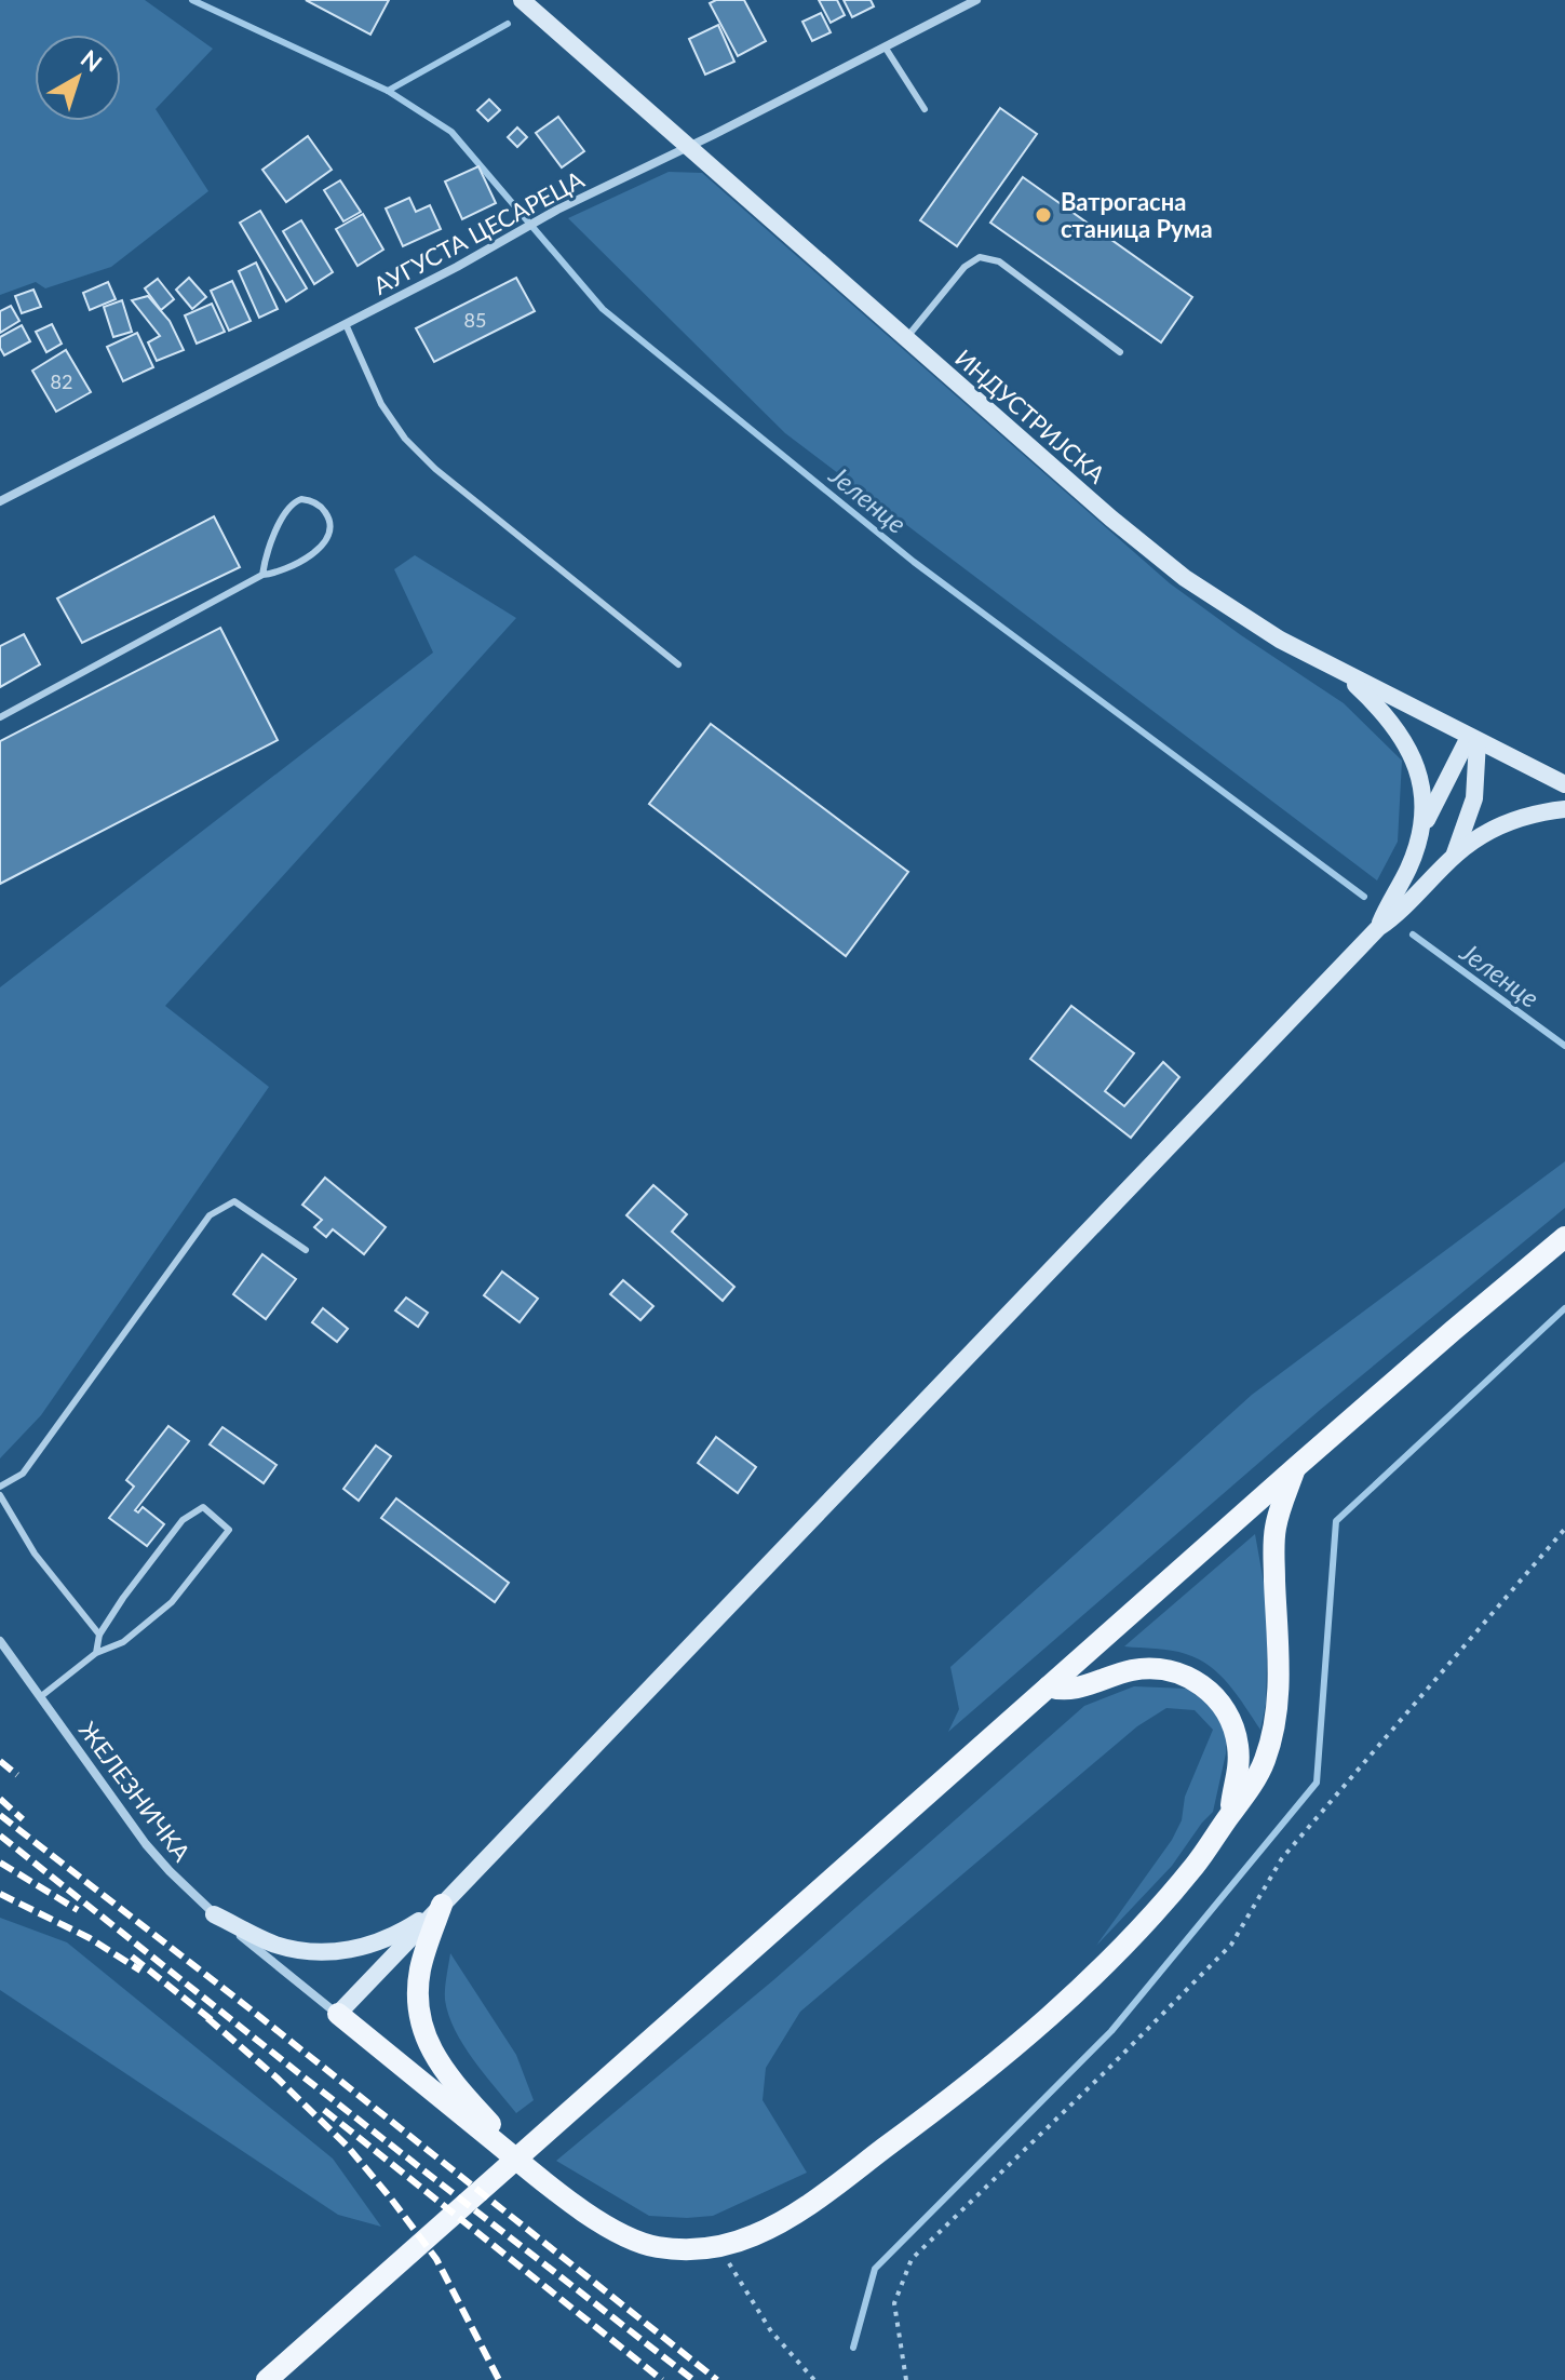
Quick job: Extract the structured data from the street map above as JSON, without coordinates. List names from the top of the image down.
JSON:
{
  "streets": {
    "main road": ["ИНДУСТРИЈСКА"],
    "street": ["АУГУСТА ЦЕСАРЕЦА", "ЖЕЛЕЗНИЧКА"]
  },
  "crossings": [
    ["АУГУСТА ЦЕСАРЕЦА", "ИНДУСТРИЈСКА"]
  ],
  "water": ["Јеленце"],
  "places": ["Ватрогасна станица Рума"],
  "house_numbers": ["85", "82"],
  "north": "top right"
}
